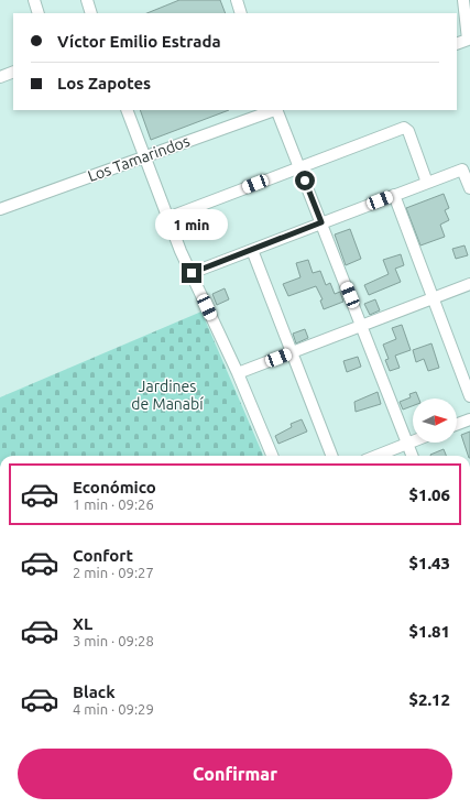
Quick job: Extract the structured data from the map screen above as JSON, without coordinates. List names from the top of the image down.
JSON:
{
  "streets": {
    "street": ["Los Tamarindos"]
  },
  "parks": ["Jardines de Manabí"],
  "north": "right",
  "page": {
    "banner": ["Víctor Emilio Estrada", "Los Zapotes"],
    "bubble": "1 min",
    "list": [
      {
        "name": "Económico",
        "note": "1 min · 09:26",
        "value": "$1.06"
      },
      {
        "name": "Confort",
        "note": "2 min · 09:27",
        "value": "$1.43"
      },
      {
        "name": "XL",
        "note": "3 min · 09:28",
        "value": "$1.81"
      },
      {
        "name": "Black",
        "note": "4 min · 09:29",
        "value": "$2.12"
      }
    ],
    "buttons": "Confirmar"
  }
}
